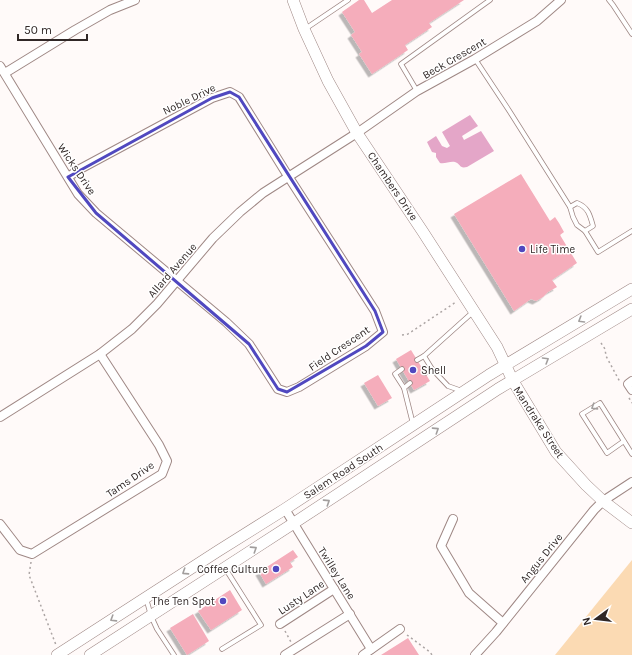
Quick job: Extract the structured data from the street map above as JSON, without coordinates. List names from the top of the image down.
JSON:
{
  "streets": {
    "main road": ["Chambers Drive", "Mandrake Street", "Salem Road South"],
    "street": [
      "Beck Crescent",
      "Noble Drive",
      "Wicks Drive",
      "Allard Avenue",
      "Field Crescent",
      "Tams Drive",
      "Angus Drive",
      "Twilley Lane",
      "Lusty Lane"
    ]
  },
  "crossings": [
    ["Beck Crescent", "Chambers Drive"],
    ["Beck Crescent", "Allard Avenue"],
    ["Noble Drive", "Wicks Drive"],
    ["Noble Drive", "Allard Avenue"],
    ["Noble Drive", "Field Crescent"],
    ["Wicks Drive", "Allard Avenue"],
    ["Wicks Drive", "Field Crescent"],
    ["Chambers Drive", "Allard Avenue"],
    ["Chambers Drive", "Mandrake Street"],
    ["Chambers Drive", "Salem Road South"],
    ["Allard Avenue", "Field Crescent"],
    ["Allard Avenue", "Tams Drive"],
    ["Mandrake Street", "Salem Road South"],
    ["Mandrake Street", "Angus Drive"],
    ["Salem Road South", "Twilley Lane"],
    ["Twilley Lane", "Lusty Lane"]
  ],
  "places": [
    "Life Time",
    "Shell",
    "Coffee Culture",
    "The Ten Spot"
  ],
  "scale_bar": "50 m",
  "north": "left"
}
